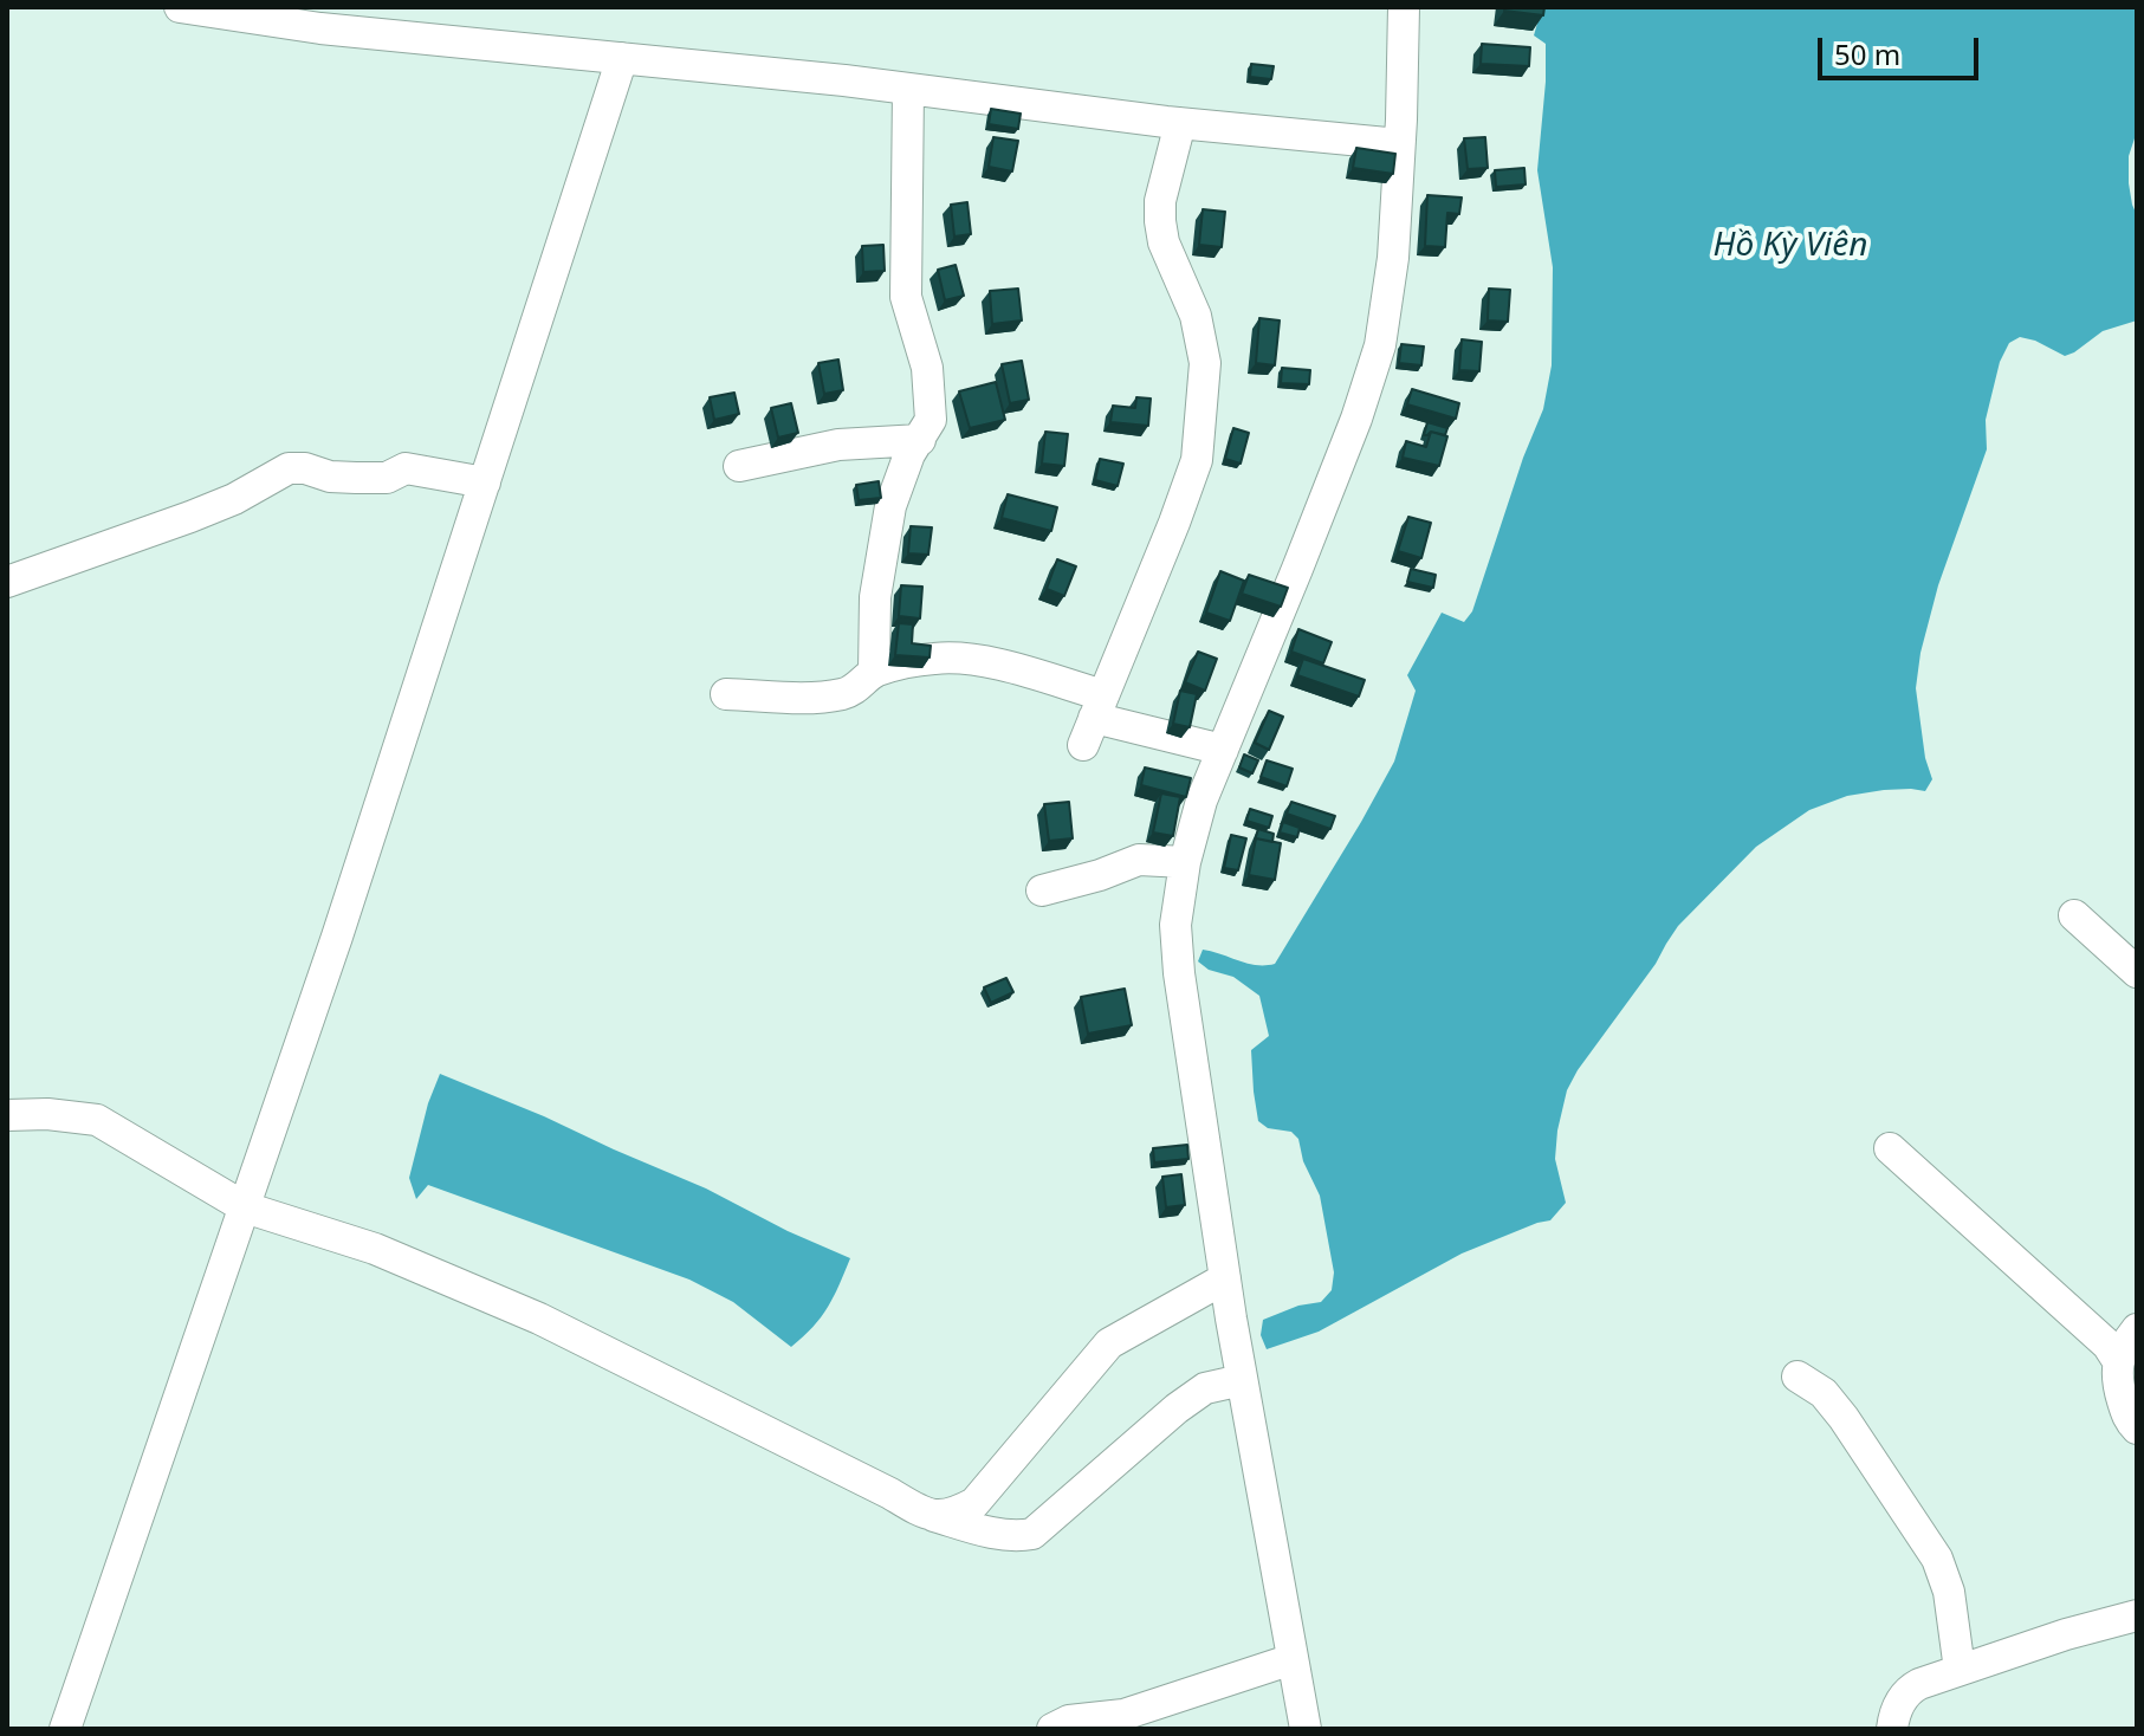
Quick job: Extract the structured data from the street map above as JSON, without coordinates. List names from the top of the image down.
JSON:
{
  "water": ["Hồ Kỳ Viên"],
  "scale_bar": "50 m"
}
